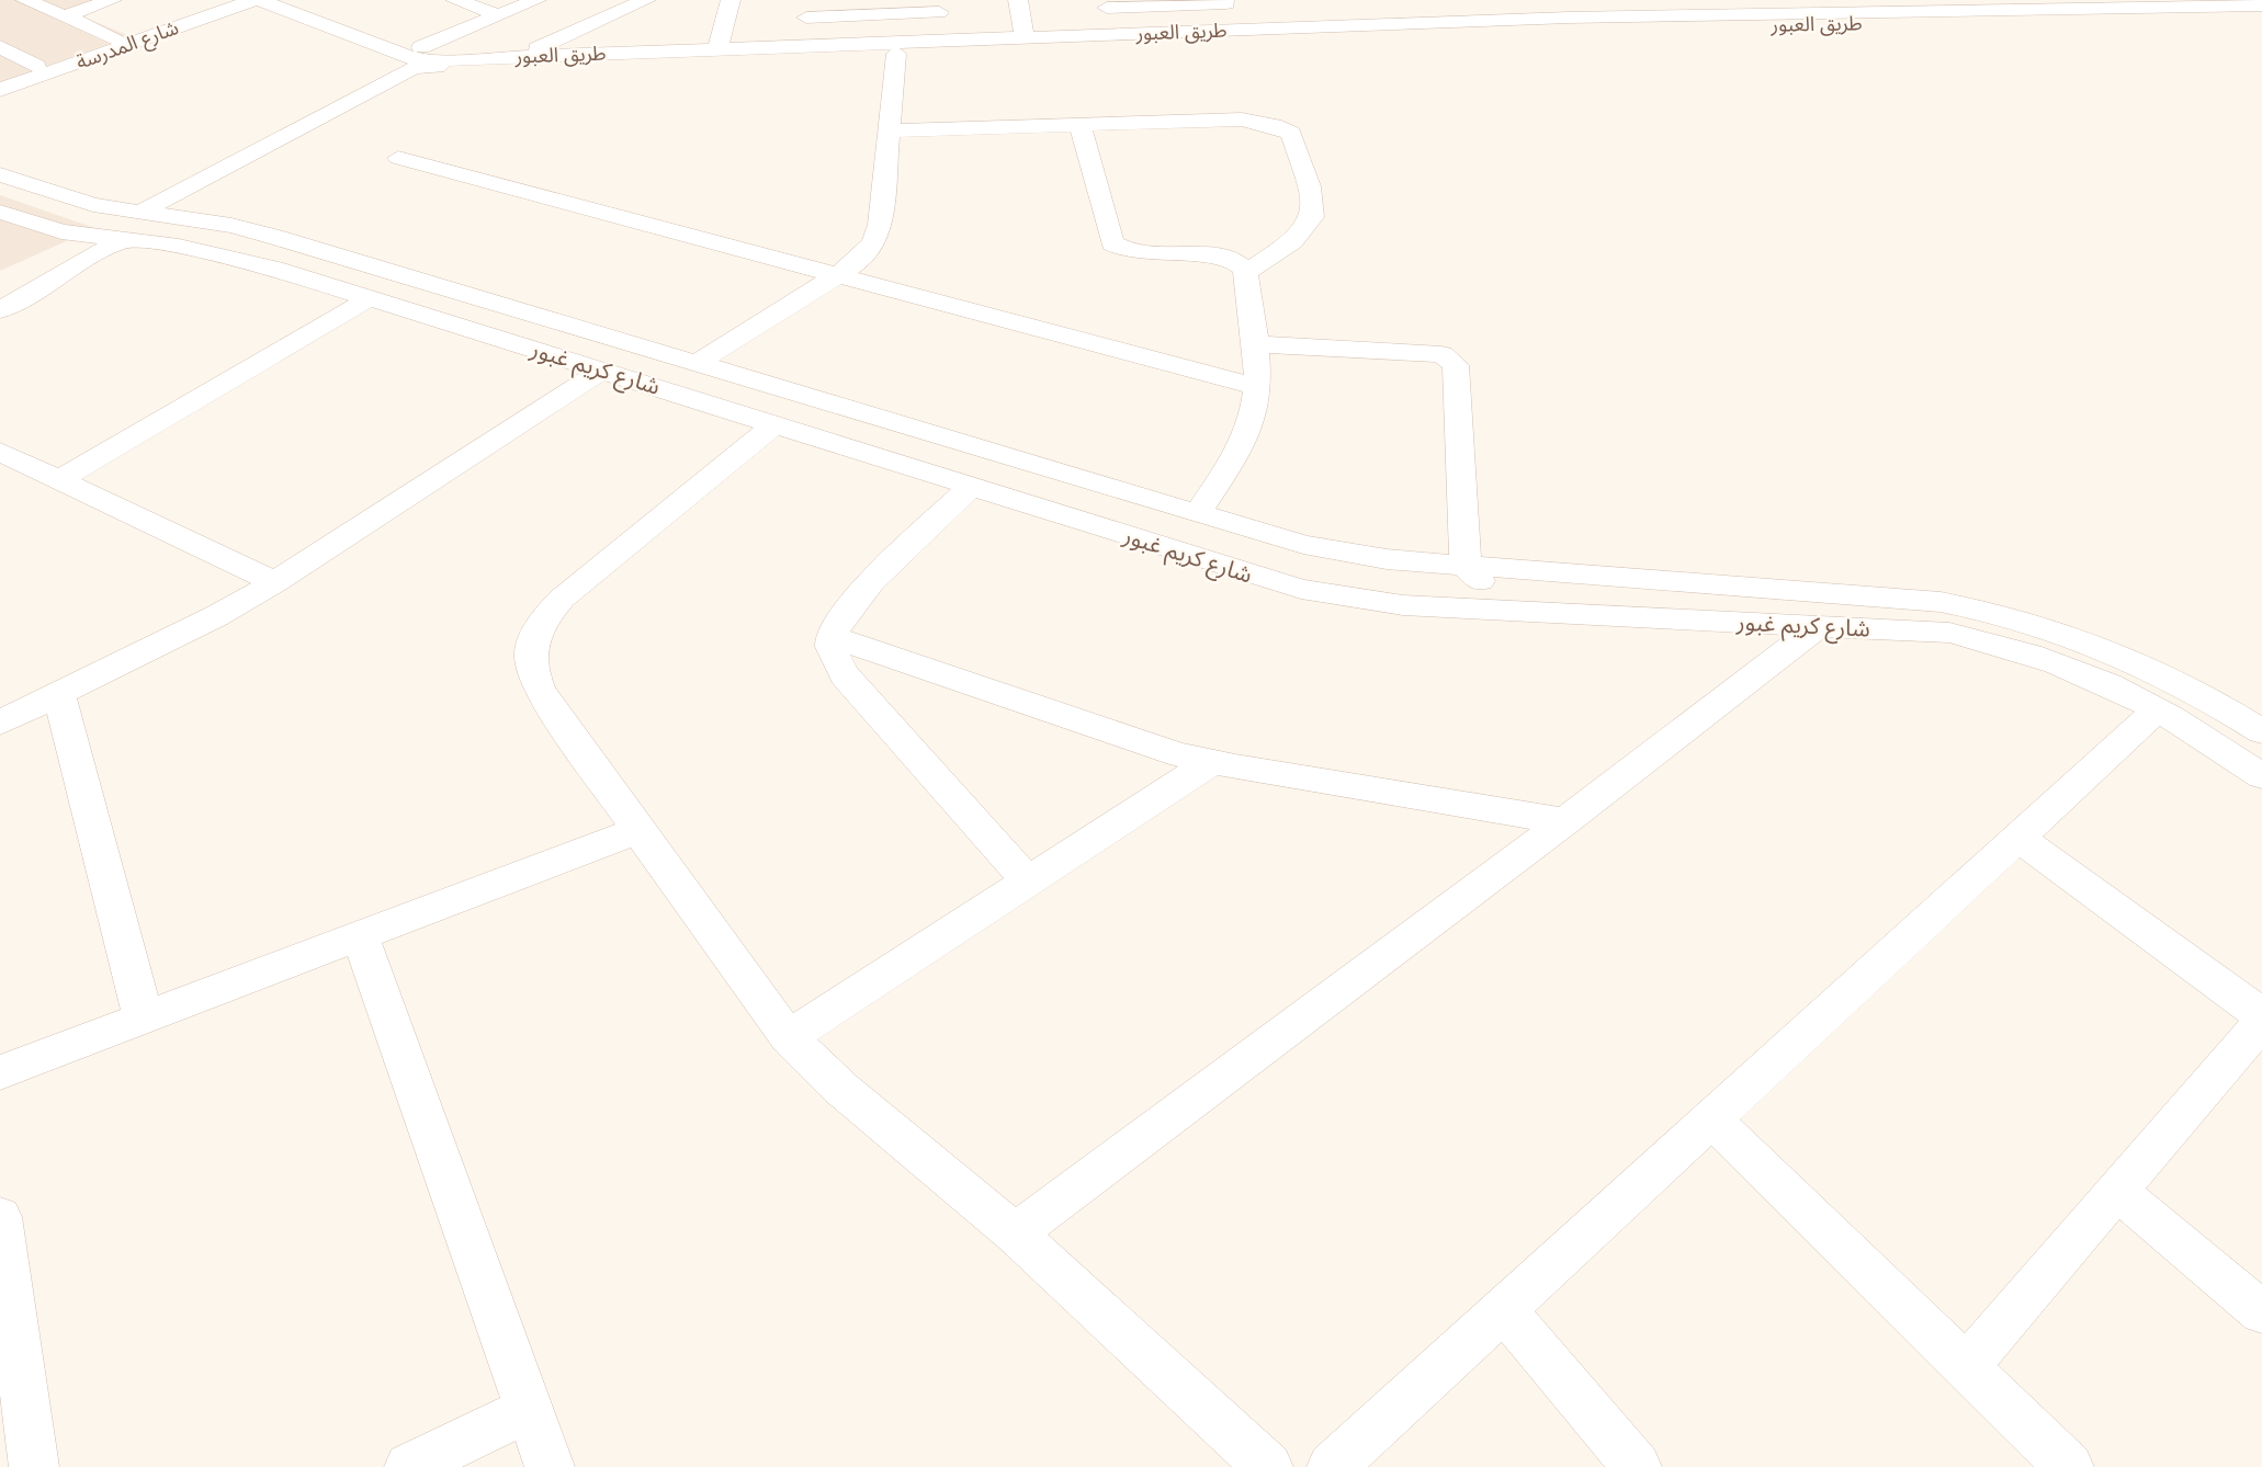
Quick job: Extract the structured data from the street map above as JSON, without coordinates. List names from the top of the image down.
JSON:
{
  "streets": {
    "street": ["طريق العبور", "شارع المدرسة", "شارع كريم غبور"]
  },
  "crossings": [
    ["طريق العبور", "شارع كريم غبور"]
  ]
}
